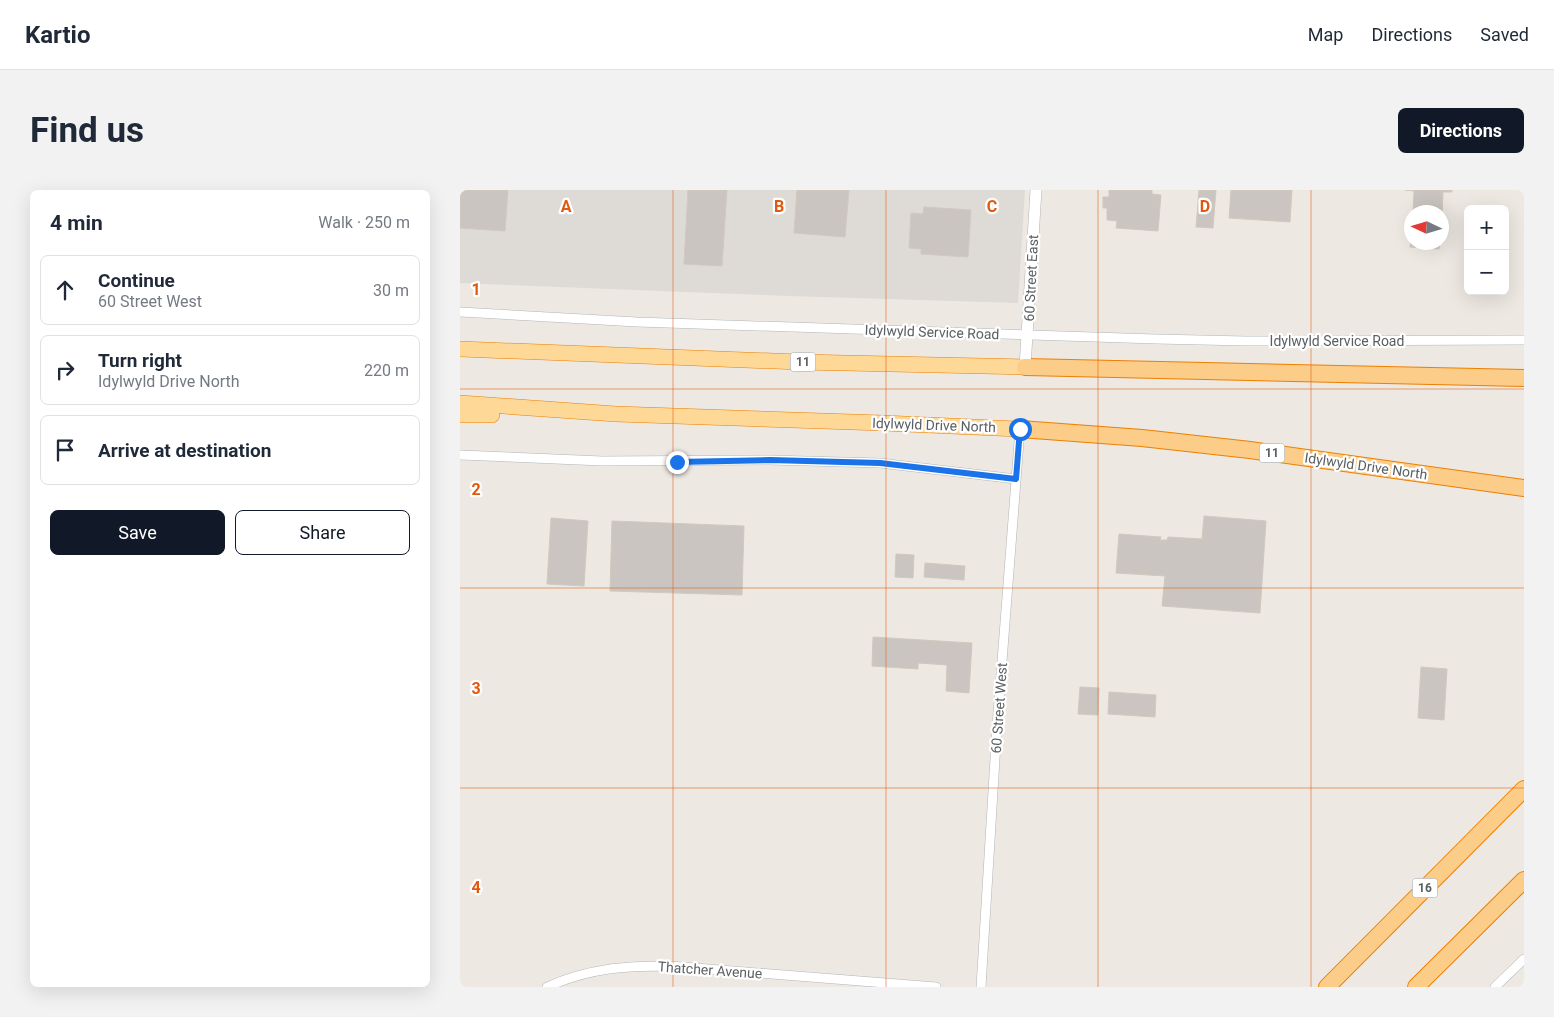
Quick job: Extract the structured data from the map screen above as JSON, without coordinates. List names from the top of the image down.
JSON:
{
  "streets": {
    "highway": ["11", "Idylwyld Drive North", "16"],
    "street": [
      "60 Street East",
      "Idylwyld Service Road",
      "60 Street West",
      "Thatcher Avenue"
    ]
  },
  "crossings": [
    ["60 Street East", "Idylwyld Service Road"],
    ["60 Street East", "11"],
    ["Idylwyld Drive North", "60 Street West"]
  ],
  "north": "left",
  "page": {
    "header": "Kartio",
    "nav": ["Map", "Directions", "Saved"],
    "buttons": [
      "Directions",
      ["Save", "Share"]
    ],
    "title": "Find us",
    "heading": ["4 min", "Walk · 250 m"],
    "map_buttons": ["+", "−"],
    "list": [
      ["Continue", "60 Street West", "30 m"],
      ["Turn right", "Idylwyld Drive North", "220 m"],
      "Arrive at destination"
    ]
  },
  "grid": {
    "columns": [
      "A",
      "B",
      "C",
      "D"
    ],
    "rows": [
      "1",
      "2",
      "3",
      "4"
    ]
  }
}
